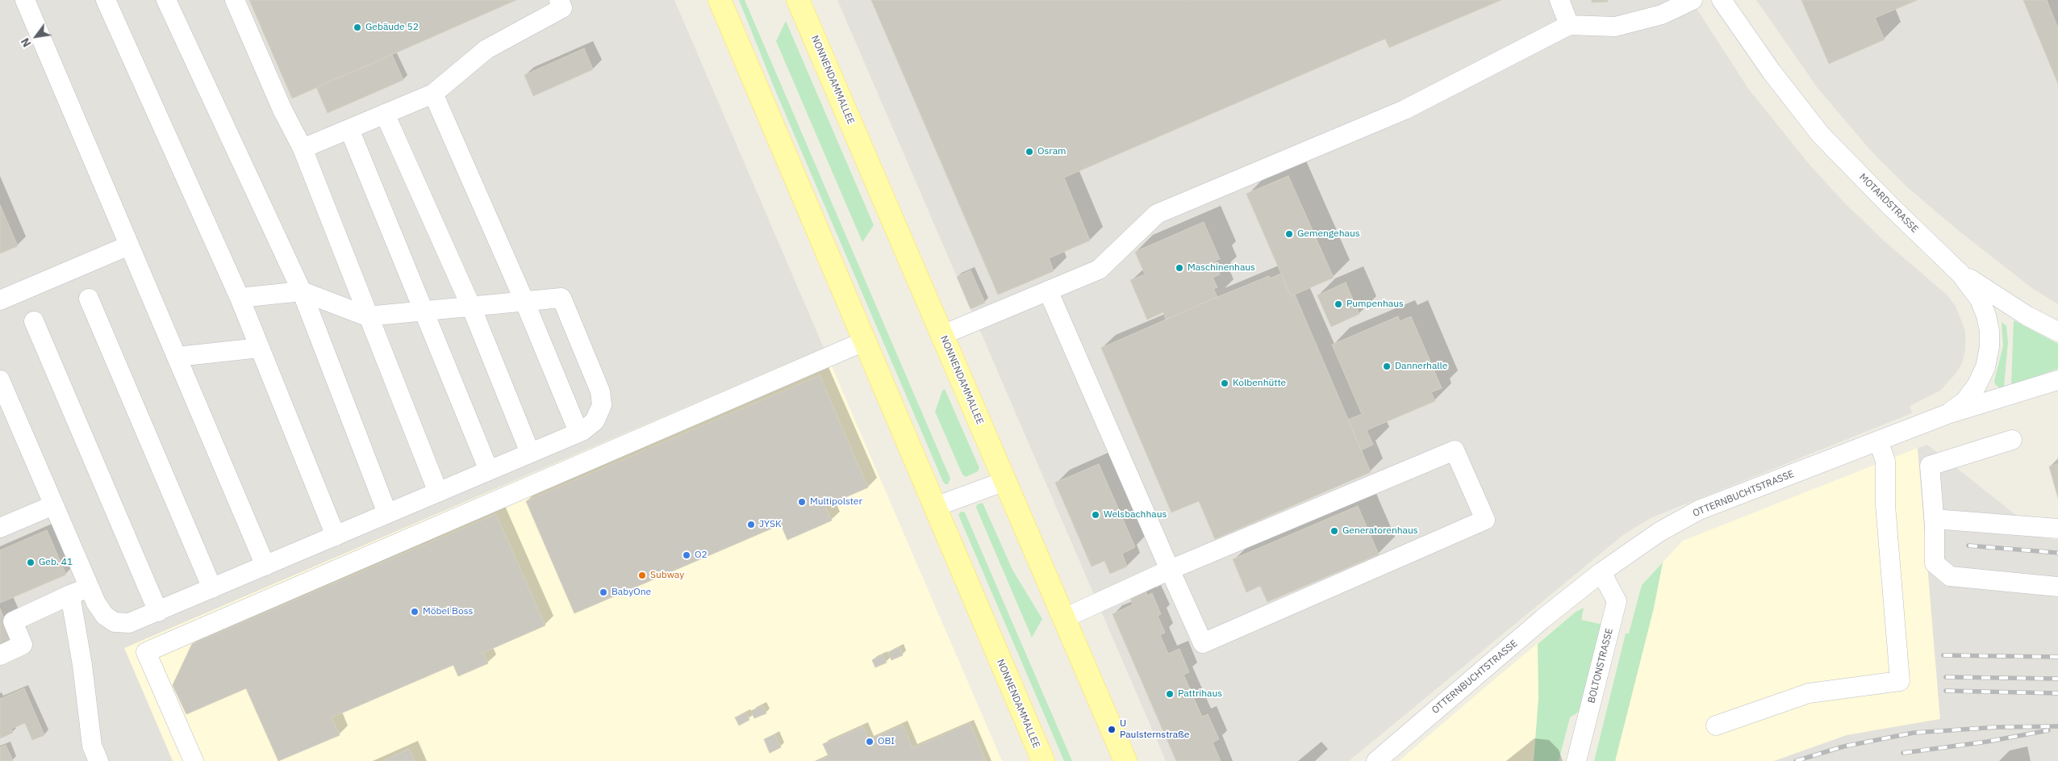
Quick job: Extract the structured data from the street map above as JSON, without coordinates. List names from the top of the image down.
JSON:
{
  "streets": {
    "main road": ["NONNENDAMMALLEE"],
    "street": ["MOTARDSTRASSE", "OTTERNBUCHTSTRASSE", "BOLTONSTRASSE"]
  },
  "crossings": [
    ["MOTARDSTRASSE", "OTTERNBUCHTSTRASSE"],
    ["OTTERNBUCHTSTRASSE", "BOLTONSTRASSE"]
  ],
  "places": [
    "Gebäude 52",
    "Osram",
    "Gemengehaus",
    "Maschinenhaus",
    "Pumpenhaus",
    "Dannerhalle",
    "Kolbenhütte",
    "Multipolster",
    "Welsbachhaus",
    "JYSK",
    "Generatorenhaus",
    "O2",
    "Geb. 41",
    "Subway",
    "BabyOne",
    "Möbel Boss",
    "Pattrihaus",
    "U Paulsternstraße",
    "OBI"
  ],
  "north": "bottom left"
}
